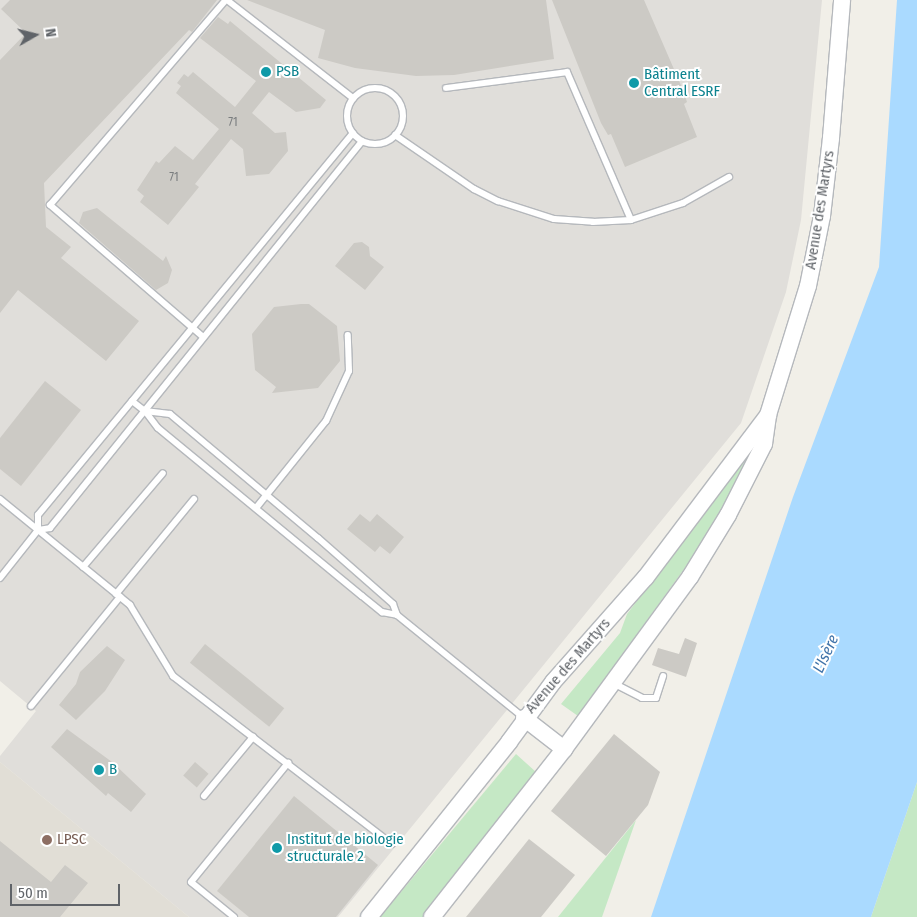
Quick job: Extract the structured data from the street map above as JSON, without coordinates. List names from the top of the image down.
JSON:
{
  "streets": {
    "main road": ["Avenue des Martyrs"]
  },
  "water": ["L'Isère"],
  "places": [
    "PSB",
    "Bâtiment Central ESRF",
    "B",
    "LPSC",
    "Institut de biologie structurale 2"
  ],
  "house_numbers": ["71", "71"],
  "scale_bar": "50 m",
  "north": "right"
}
